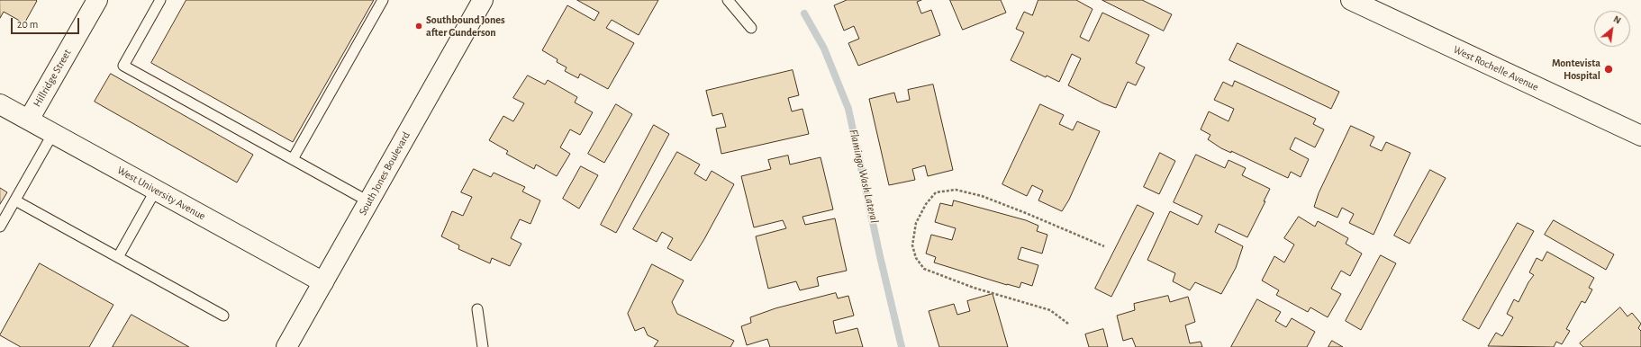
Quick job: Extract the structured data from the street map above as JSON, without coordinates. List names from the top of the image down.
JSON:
{
  "streets": {
    "street": [
      "West Rochelle Avenue",
      "Hillridge Street",
      "South Jones Boulevard",
      "West University Avenue"
    ]
  },
  "crossings": [
    ["Hillridge Street", "West University Avenue"],
    ["South Jones Boulevard", "West University Avenue"]
  ],
  "water": ["Flamingo Wash Lateral"],
  "places": ["Southbound Jones after Gunderson", "Montevista Hospital"],
  "scale_bar": "20 m",
  "north": "top right"
}
